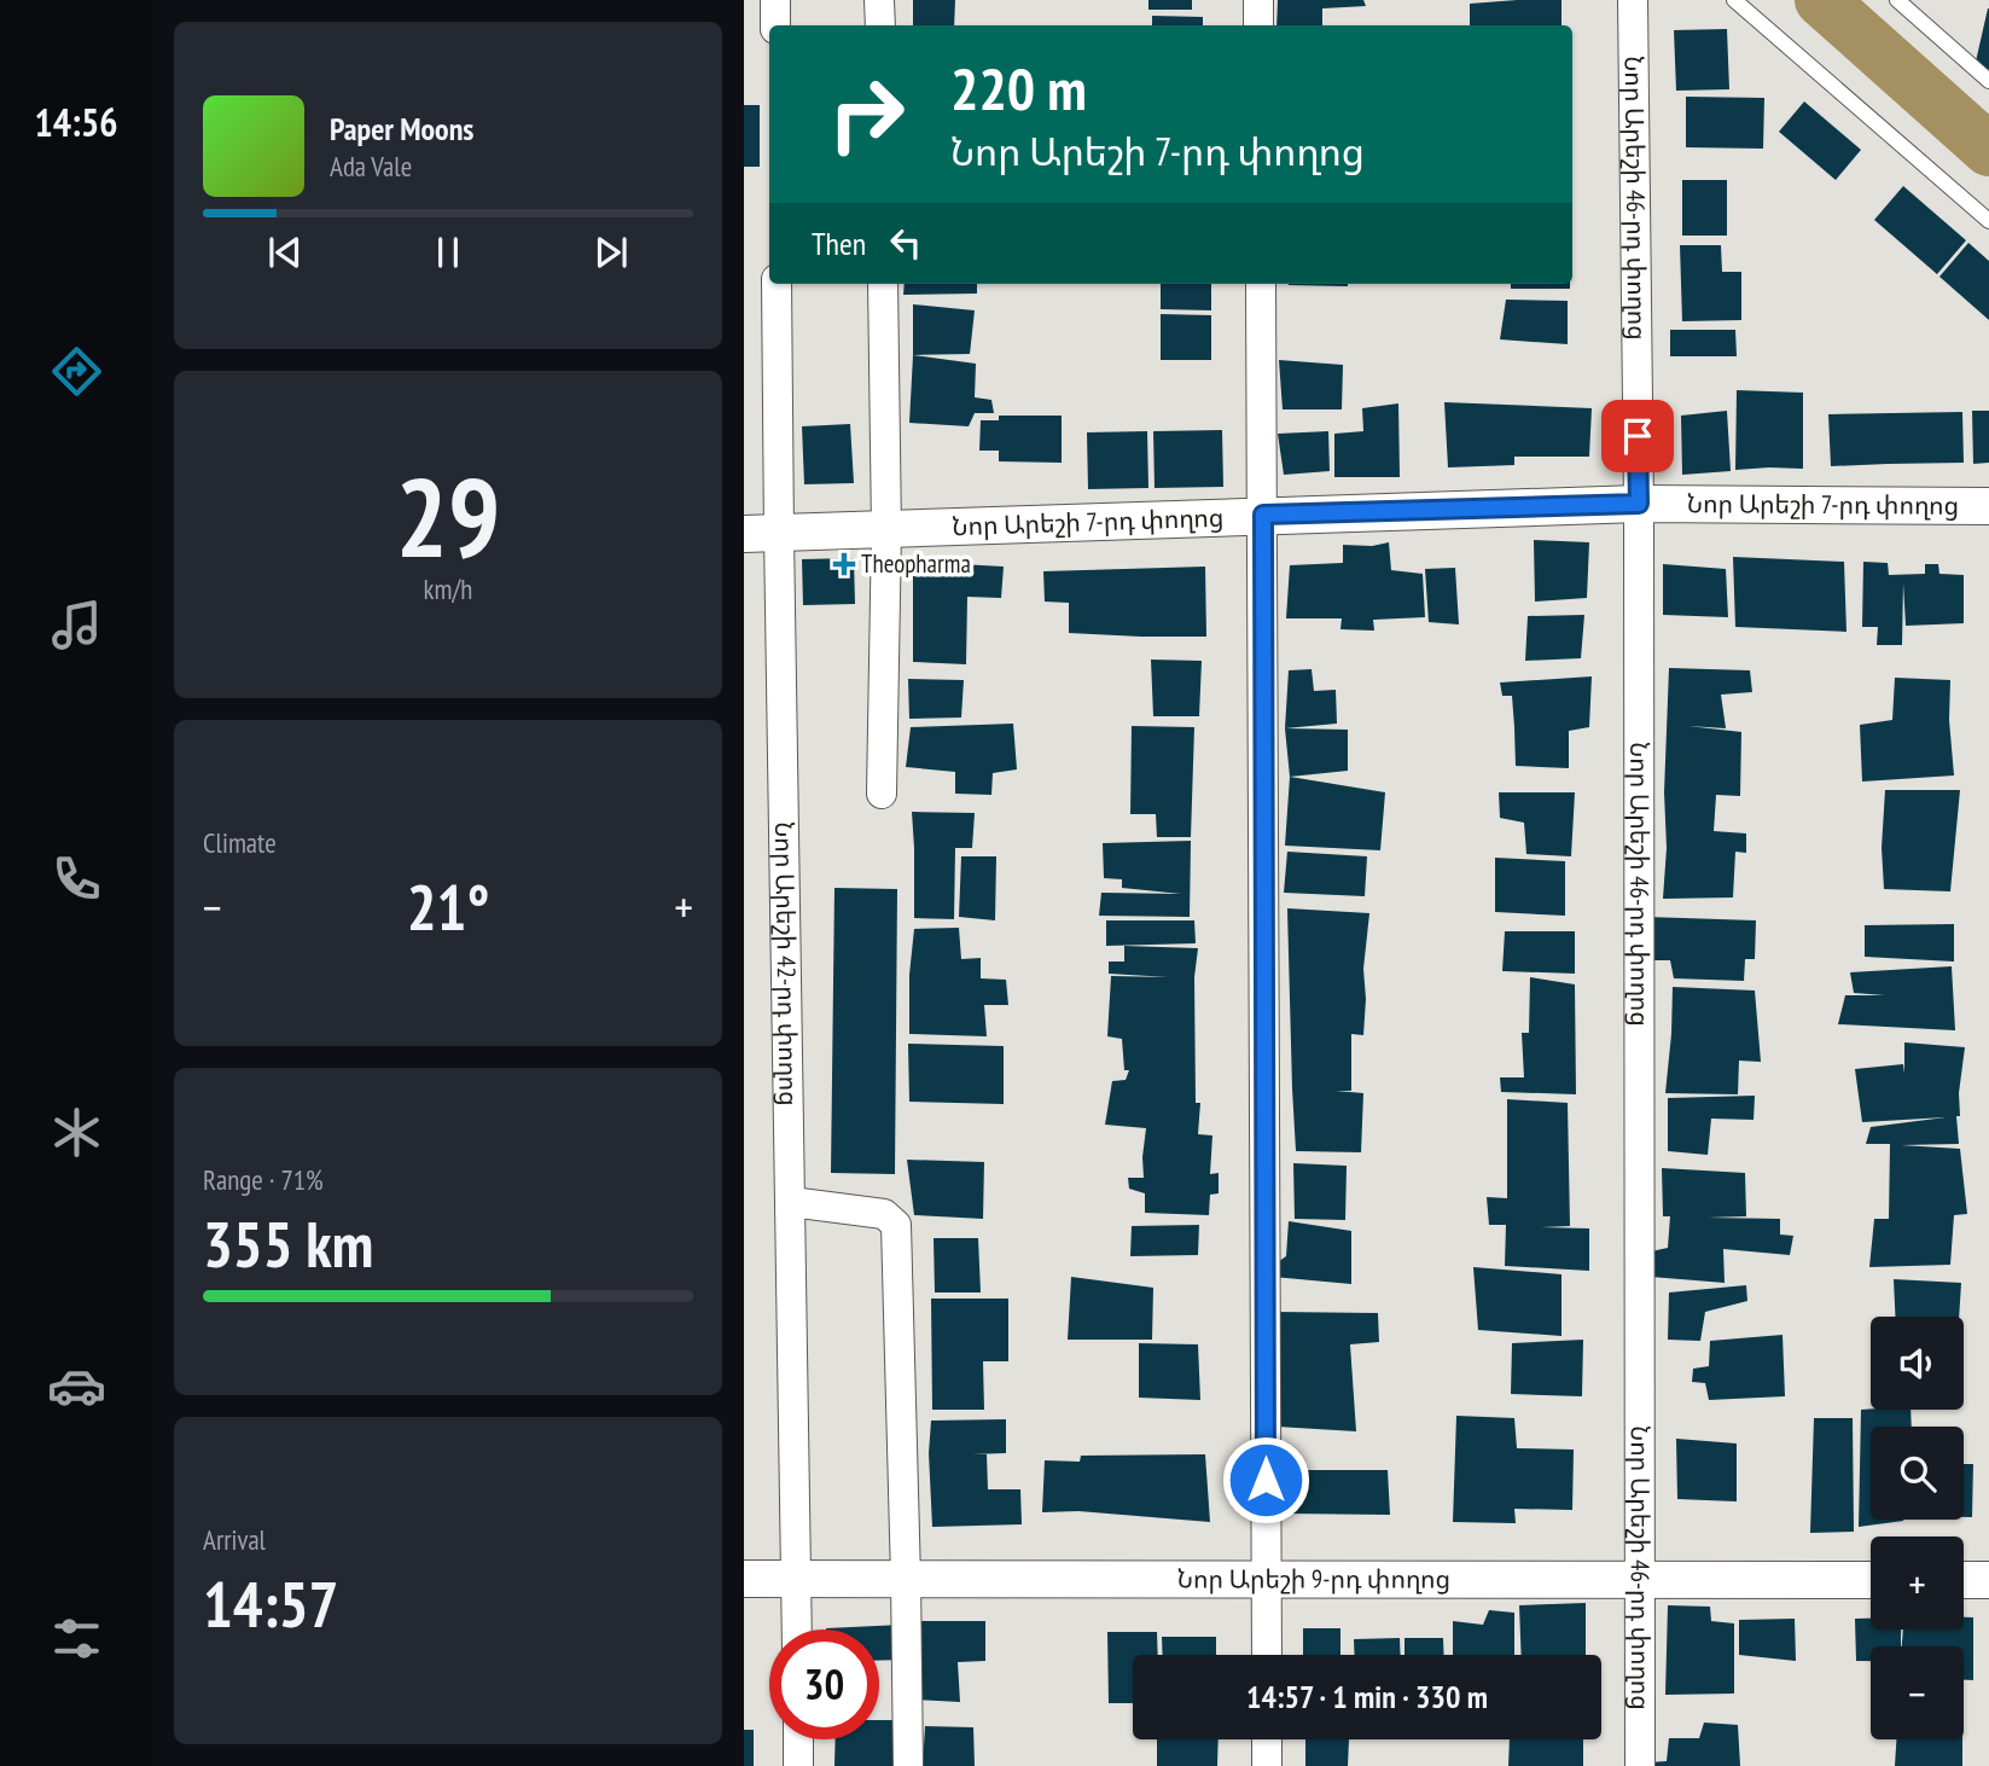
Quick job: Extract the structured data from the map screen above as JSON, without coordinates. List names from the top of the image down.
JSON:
{
  "streets": {
    "street": [
      "Նոր Արեշի 46-րդ փողոց",
      "Նոր Արեշի 7-րդ փողոց",
      "Նոր Արեշի 42-րդ փողոց",
      "Նոր Արեշի 9-րդ փողոց"
    ]
  },
  "crossings": [
    ["Նոր Արեշի 46-րդ փողոց", "Նոր Արեշի 7-րդ փողոց"],
    ["Նոր Արեշի 46-րդ փողոց", "Նոր Արեշի 9-րդ փողոց"],
    ["Նոր Արեշի 7-րդ փողոց", "Նոր Արեշի 42-րդ փողոց"],
    ["Նոր Արեշի 42-րդ փողոց", "Նոր Արեշի 9-րդ փողոց"]
  ],
  "places": {
    "health": ["Theopharma"]
  },
  "page": {
    "tabs": "14:56",
    "turn": ["220 m", "Նոր Արեշի 7-րդ փողոց"],
    "song": ["Paper Moons", "Ada Vale"],
    "then": "Then",
    "tile": [
      ["29", "km/h"],
      "Climate",
      ["Range · 71%", "355 km"],
      ["Arrival", "14:57"]
    ],
    "heat": ["−", "21°", "+"],
    "map_buttons": ["+", "−"],
    "limit": "30",
    "trip": "14:57 · 1 min · 330 m"
  }
}
